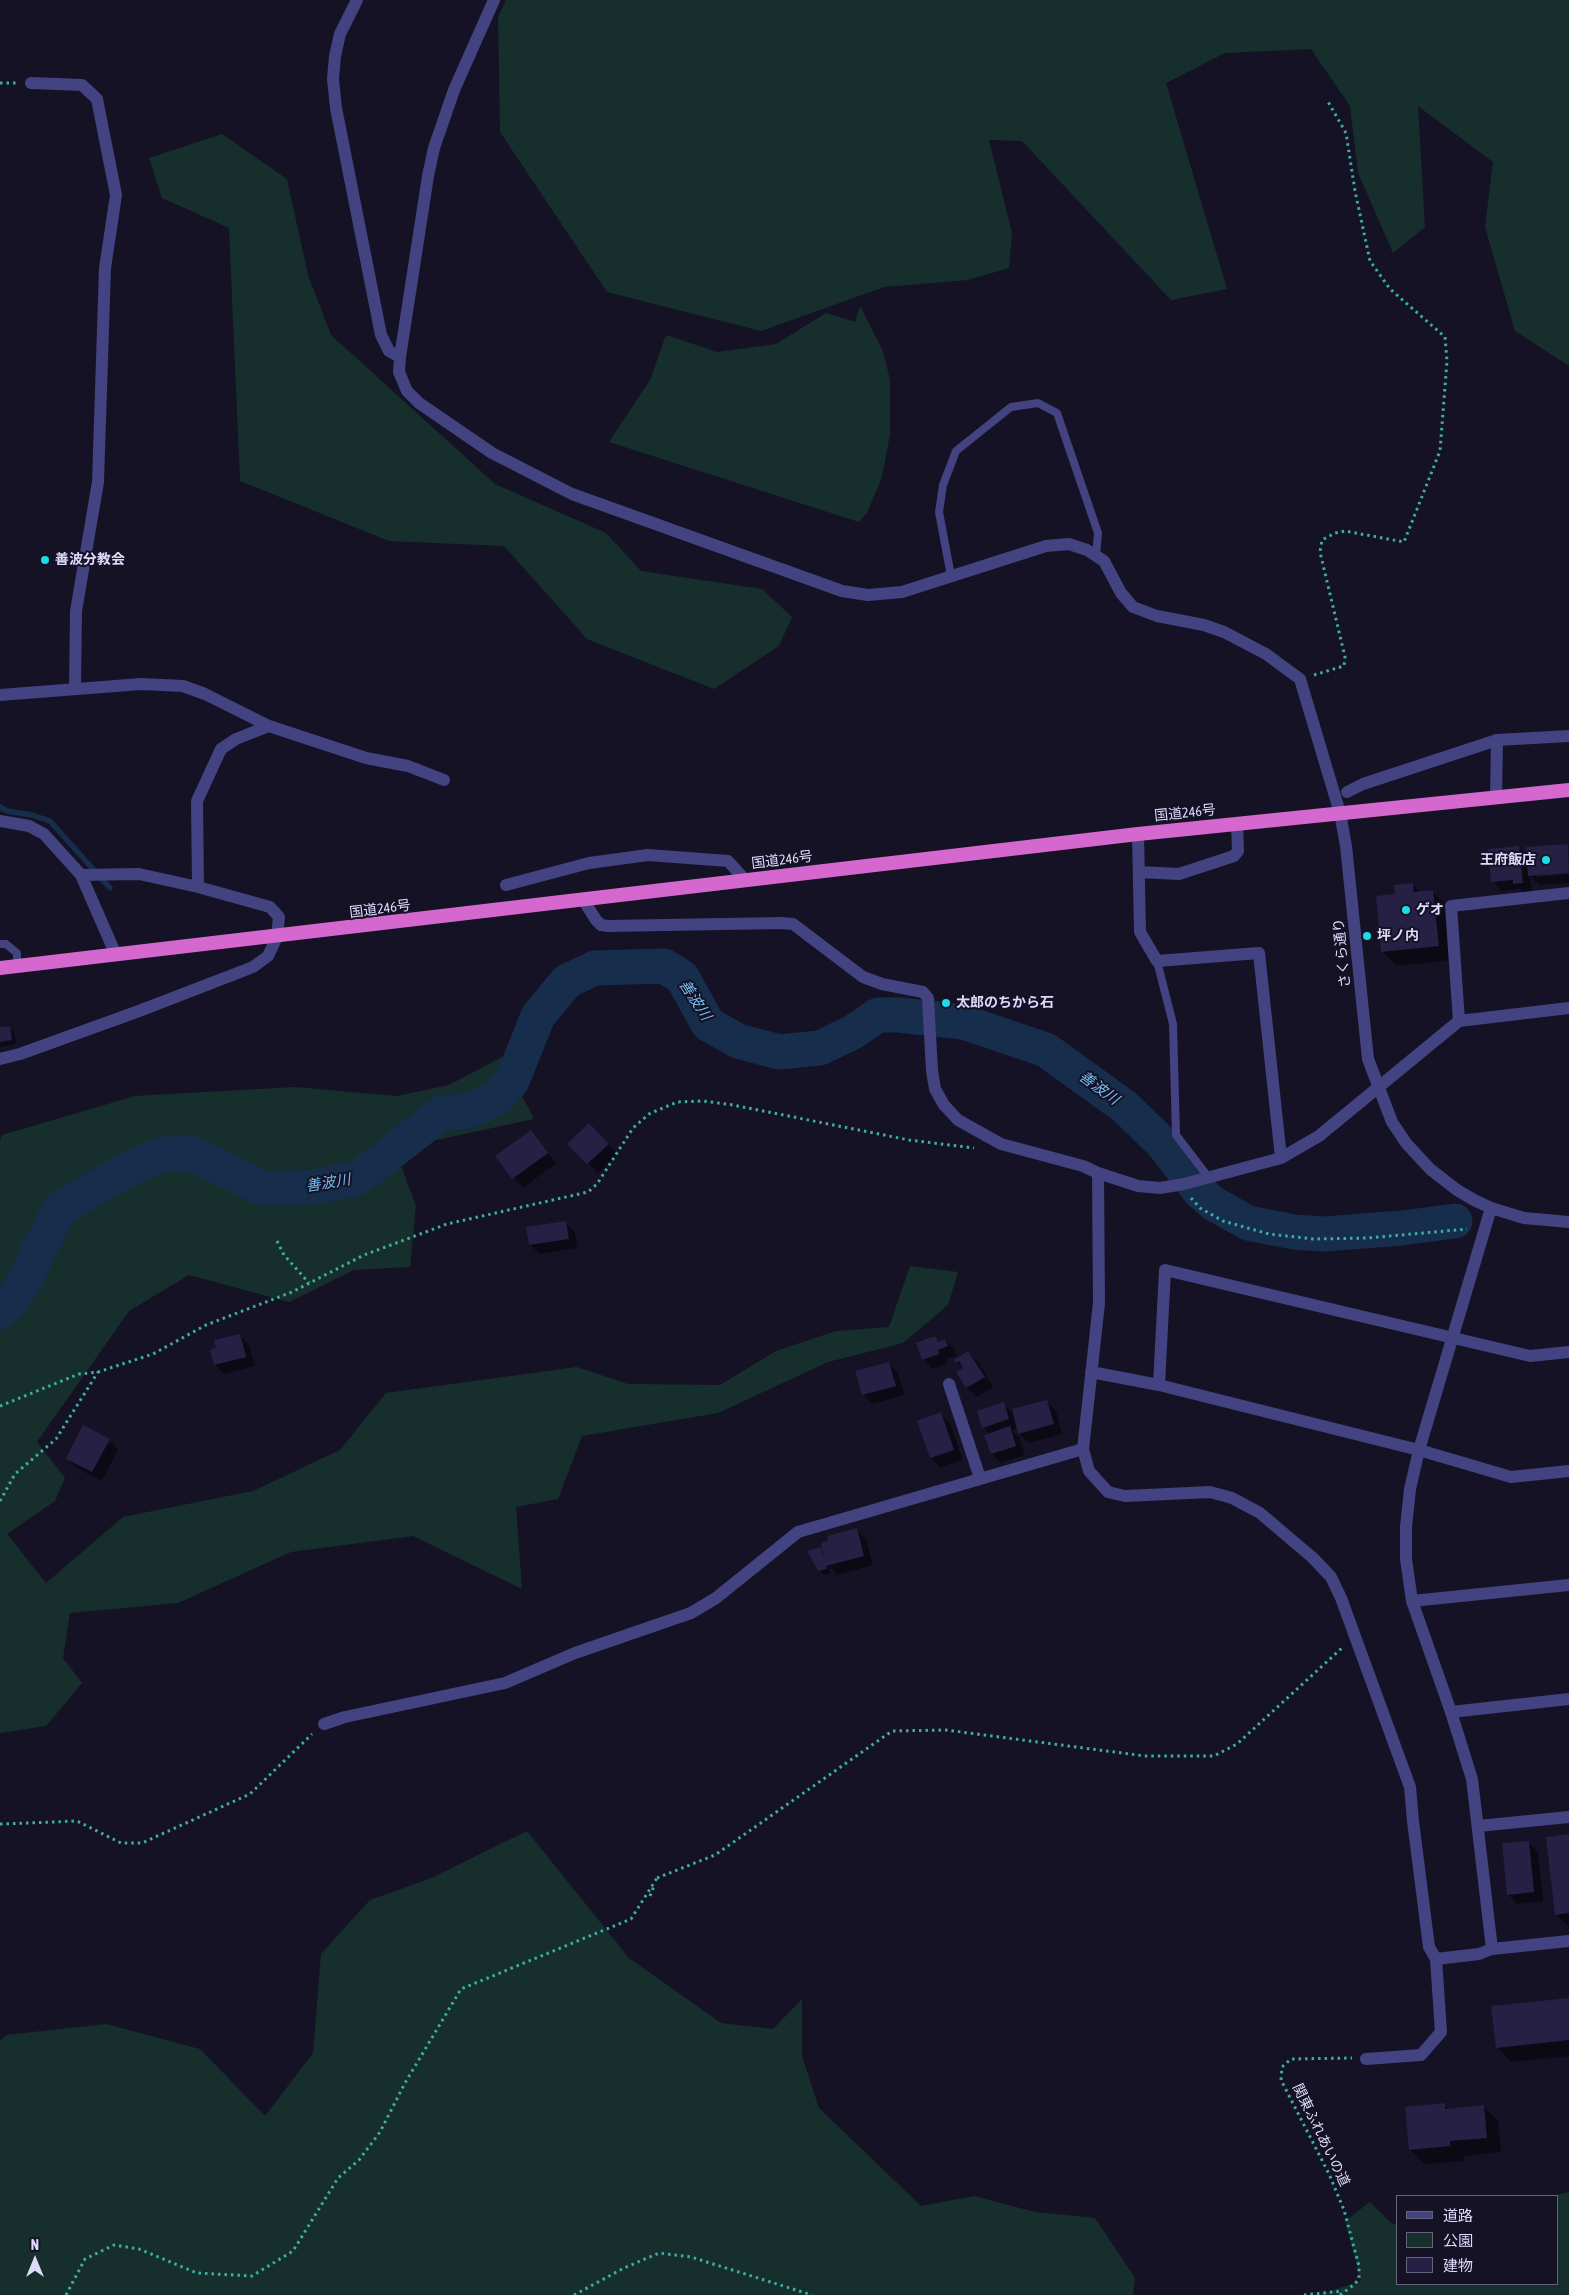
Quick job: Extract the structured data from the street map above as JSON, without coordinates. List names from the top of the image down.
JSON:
{
  "streets": {
    "highway": ["国道246号"],
    "street": ["さくら通り"],
    "path": ["関東ふれあいの道"]
  },
  "crossings": [
    ["国道246号", "さくら通り"]
  ],
  "water": ["善波川"],
  "places": [
    "善波分教会",
    "王府飯店",
    "ゲオ",
    "坪ノ内",
    "太郎のちから石"
  ],
  "legend": ["道路", "公園", "建物"],
  "north": "top"
}
